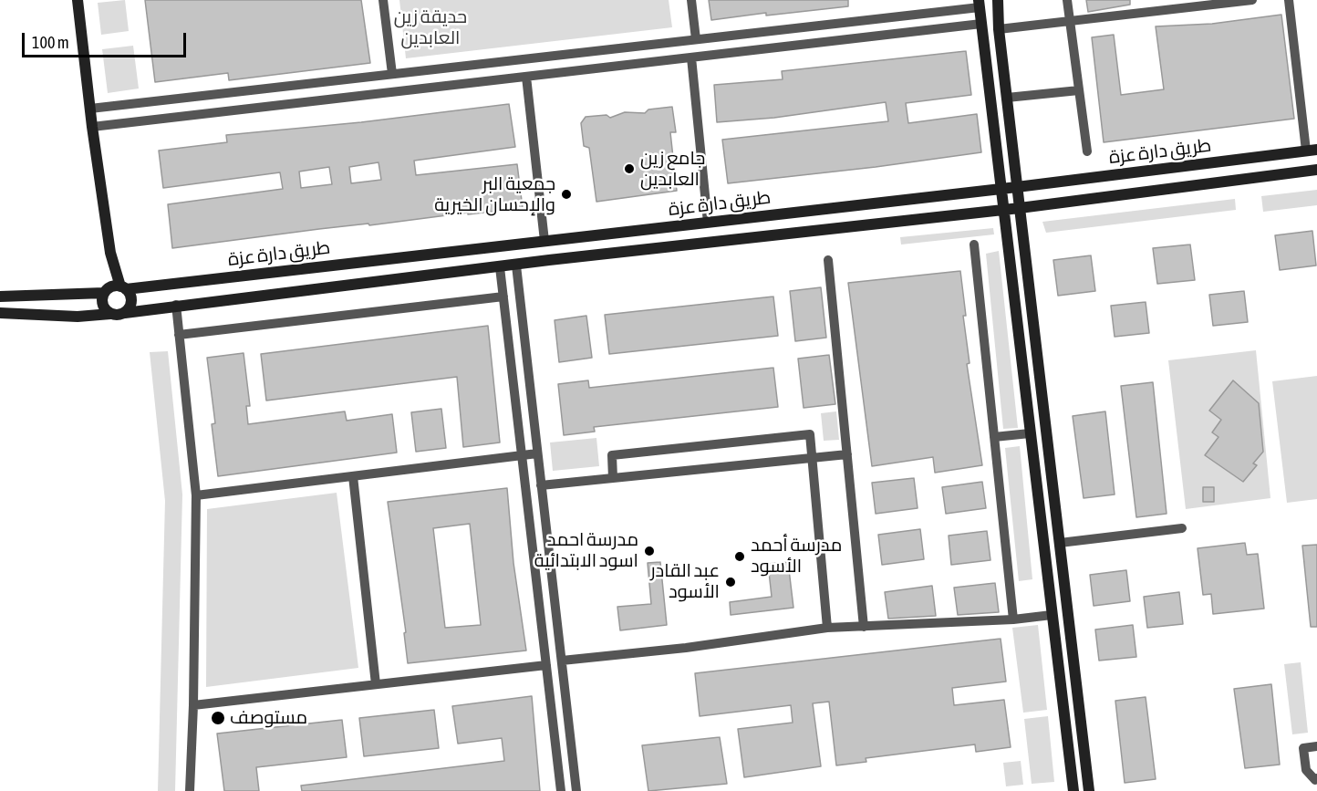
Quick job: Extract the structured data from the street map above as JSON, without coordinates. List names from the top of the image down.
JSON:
{
  "streets": {
    "main road": ["طريق دارة عزة"]
  },
  "parks": ["حديقة زين العابدين"],
  "places": [
    "جامع زين العابدين",
    "جمعية البر والإحسان الخيرية",
    "مدرسة احمد اسود الابتدائية",
    "مدرسة أحمد الأسود",
    "عبد القادر الأسود",
    "مستوصف"
  ],
  "scale_bar": "100 m"
}
